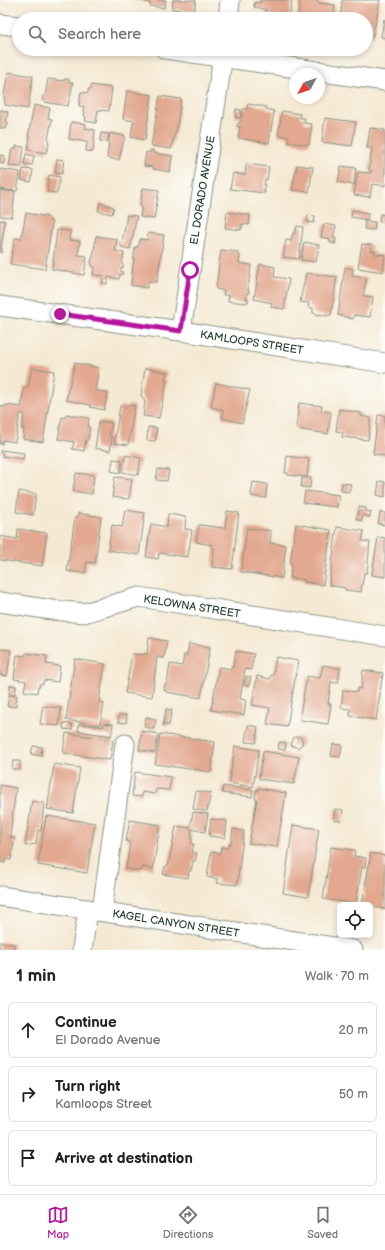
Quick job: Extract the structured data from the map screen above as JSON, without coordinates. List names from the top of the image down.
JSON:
{
  "streets": {
    "street": [
      "EL DORADO AVENUE",
      "KAMLOOPS STREET",
      "KELOWNA STREET",
      "KAGEL CANYON STREET"
    ]
  },
  "crossings": [
    ["EL DORADO AVENUE", "KAMLOOPS STREET"]
  ],
  "north": "bottom left",
  "page": {
    "search": "Search here",
    "heading": ["1 min", "Walk · 70 m"],
    "list": [
      ["Continue", "El Dorado Avenue", "20 m"],
      ["Turn right", "Kamloops Street", "50 m"],
      "Arrive at destination"
    ],
    "nav": ["Map", "Directions", "Saved"]
  }
}
